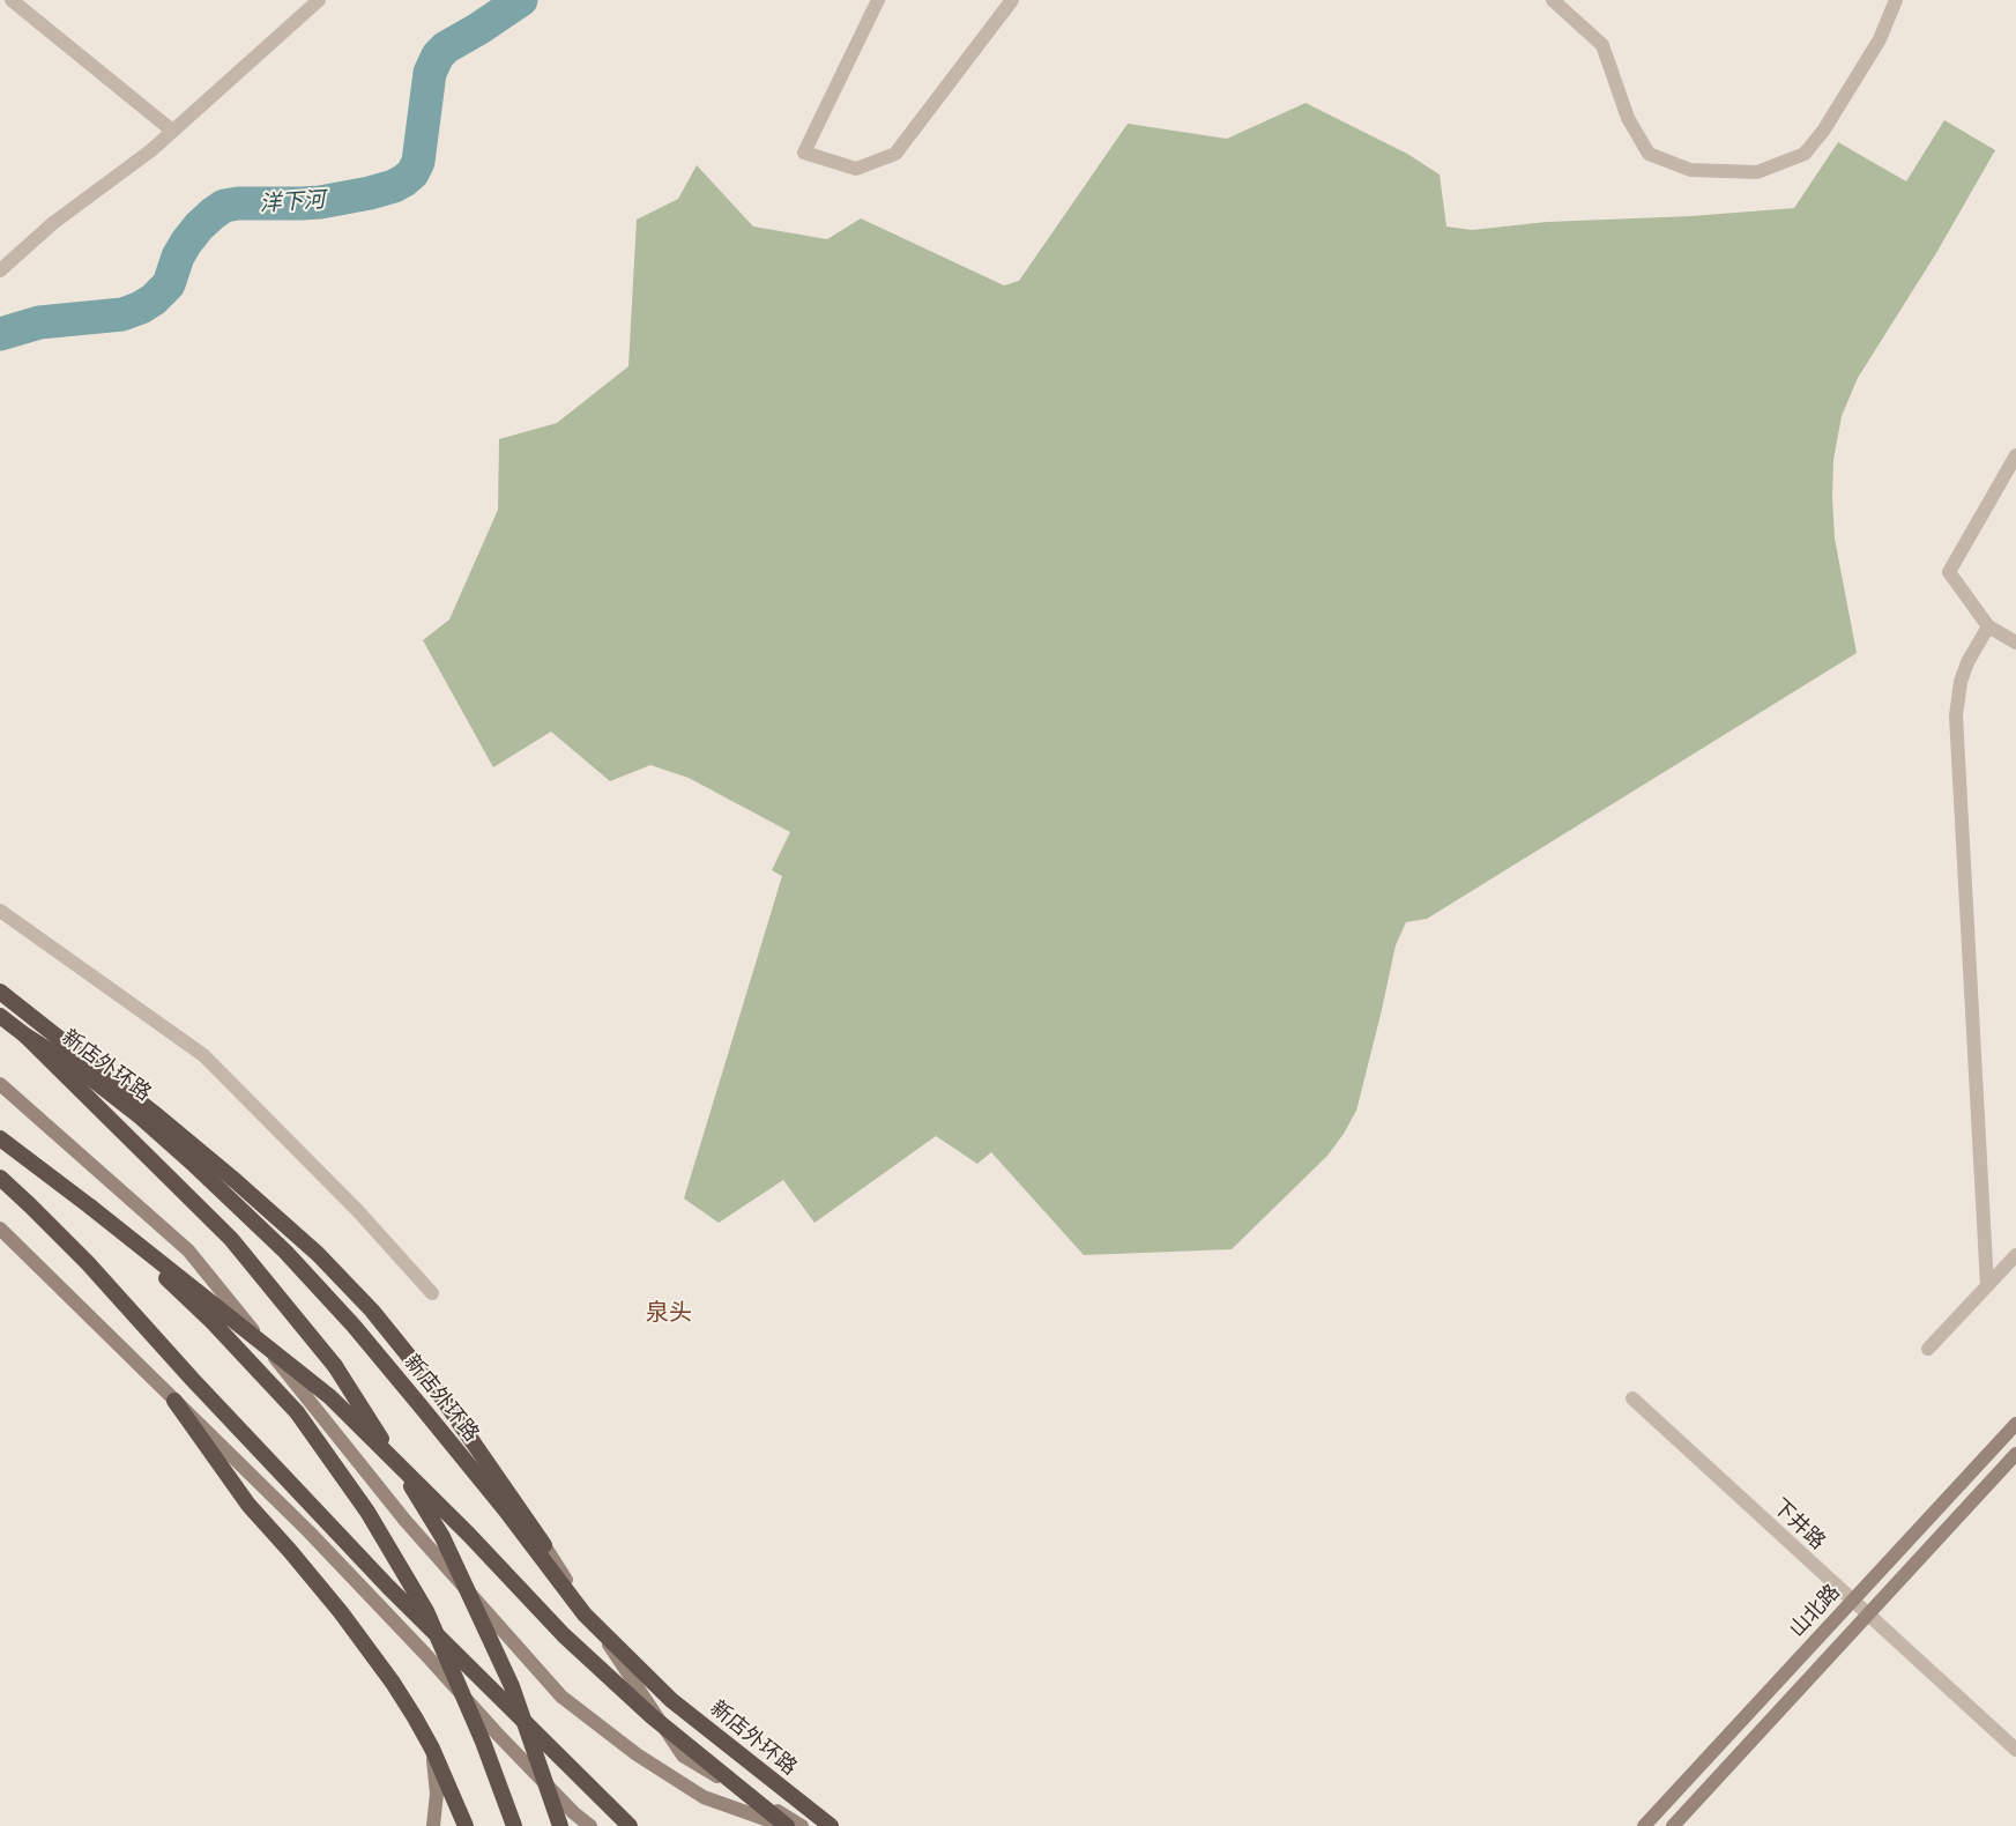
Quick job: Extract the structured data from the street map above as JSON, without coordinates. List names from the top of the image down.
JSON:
{
  "streets": {
    "highway": ["新店外环路"],
    "main road": ["山北路"],
    "street": ["下井路"]
  },
  "crossings": [
    ["下井路", "山北路"]
  ],
  "districts": ["泉头"],
  "water": ["洋下河"]
}
